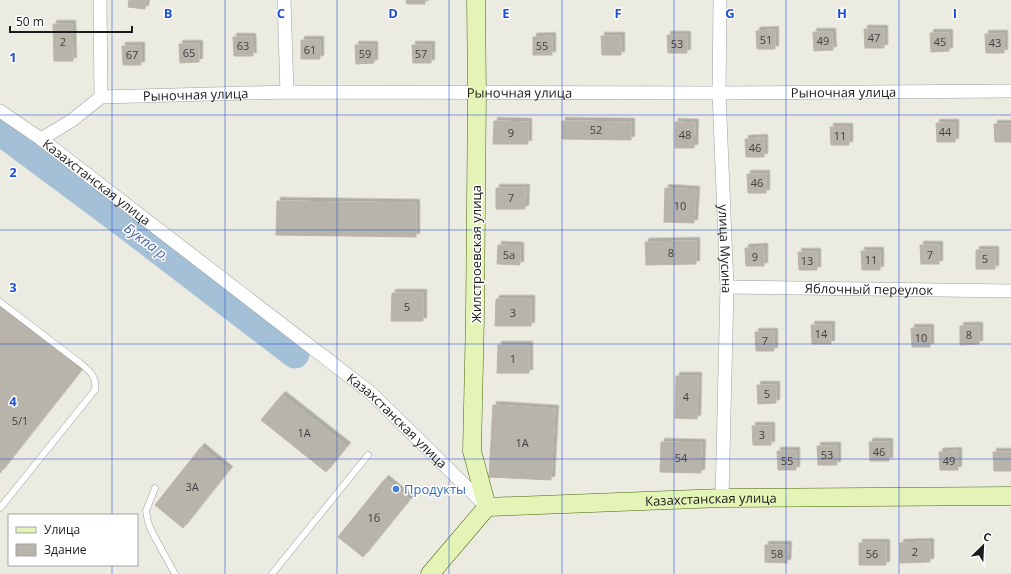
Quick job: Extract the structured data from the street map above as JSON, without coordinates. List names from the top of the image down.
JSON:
{
  "streets": {
    "main road": ["Казахстанская улица", "Жилстроевская улица"],
    "street": ["Рыночная улица", "улица Мусина", "Яблочный переулок"]
  },
  "crossings": [
    ["Рыночная улица", "улица Мусина"],
    ["Рыночная улица", "Жилстроевская улица"],
    ["Казахстанская улица", "улица Мусина"],
    ["Казахстанская улица", "Жилстроевская улица"],
    ["улица Мусина", "Яблочный переулок"]
  ],
  "water": ["Букпа р."],
  "places": ["Продукты"],
  "house_numbers": [
    "47",
    "51",
    "49",
    "2",
    "45",
    "43",
    "53",
    "63",
    "55",
    "61",
    "65",
    "59",
    "57",
    "67",
    "52",
    "44",
    "9",
    "48",
    "11",
    "46",
    "46",
    "7",
    "10",
    "8",
    "5а",
    "7",
    "9",
    "5",
    "11",
    "13",
    "5",
    "3",
    "14",
    "8",
    "10",
    "7",
    "1",
    "5",
    "4",
    "5/1",
    "1А",
    "3",
    "1А",
    "46",
    "53",
    "54",
    "55",
    "49",
    "3А",
    "1б",
    "2",
    "58",
    "56"
  ],
  "legend": ["Улица", "Здание"],
  "scale_bar": "50 m",
  "north": "top right",
  "grid": {
    "columns": [
      "B",
      "C",
      "D",
      "E",
      "F",
      "G",
      "H",
      "I"
    ],
    "rows": [
      "1",
      "2",
      "3",
      "4"
    ]
  }
}
